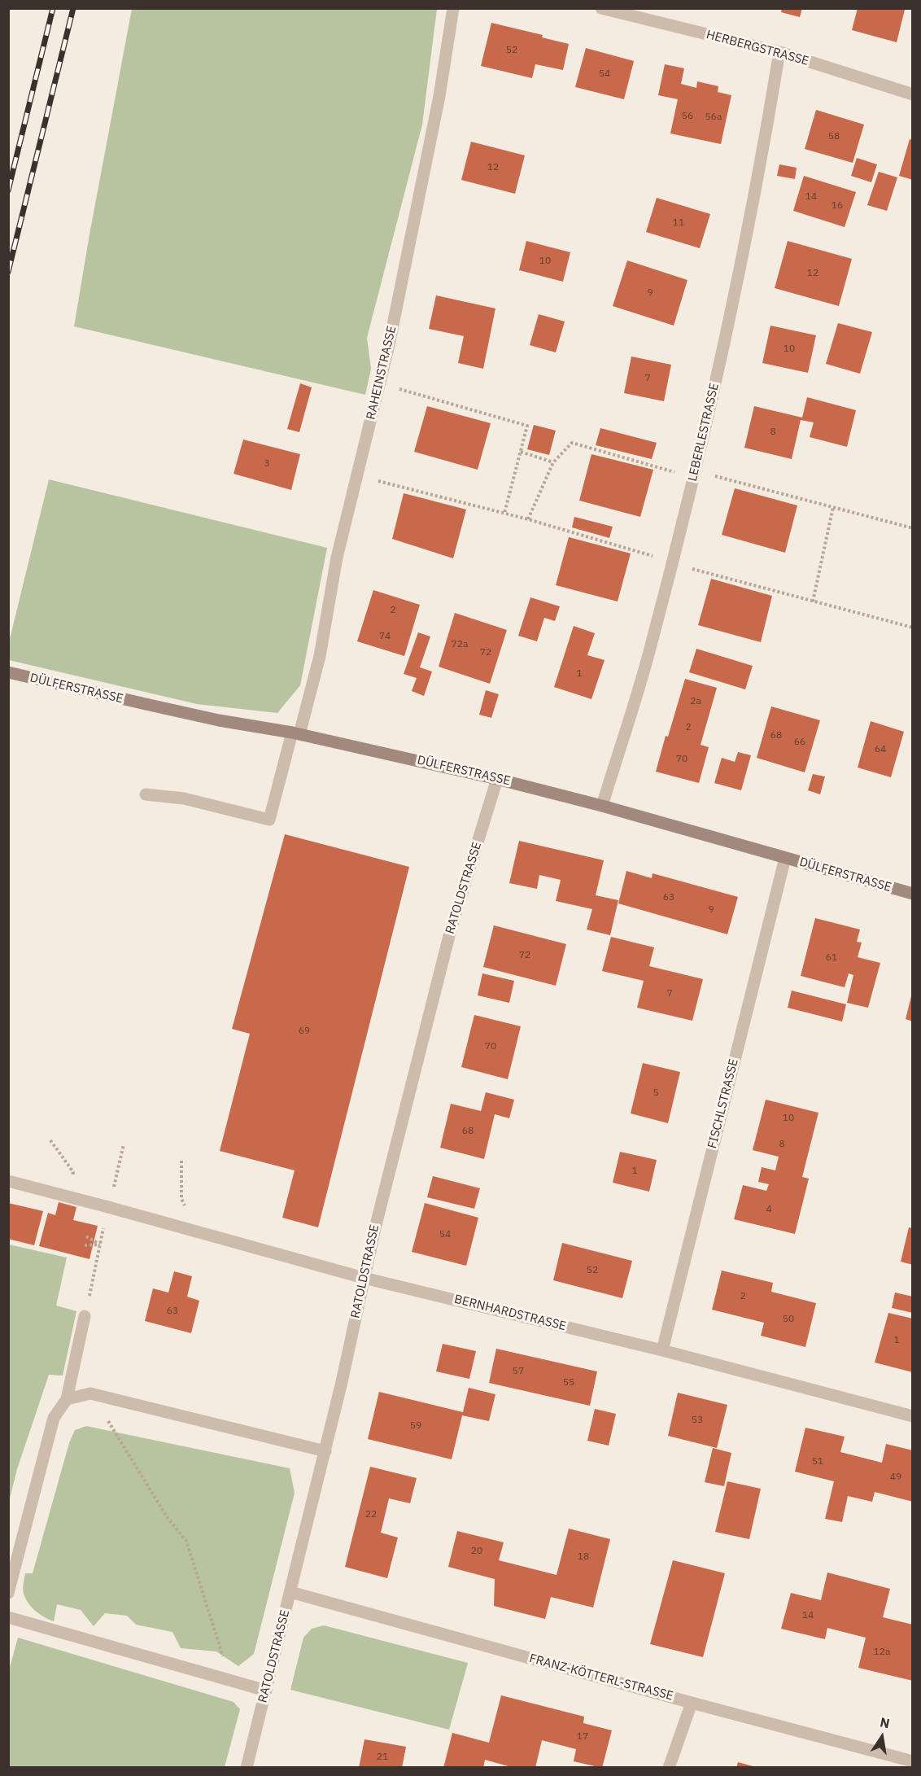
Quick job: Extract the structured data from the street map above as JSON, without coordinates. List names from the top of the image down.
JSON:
{
  "streets": {
    "main road": ["DÜLFERSTRASSE"],
    "street": [
      "HERBERGSTRASSE",
      "RAHEINSTRASSE",
      "LEBERLESTRASSE",
      "RATOLDSTRASSE",
      "FISCHLSTRASSE",
      "BERNHARDSTRASSE",
      "FRANZ-KÖTTERL-STRASSE"
    ]
  },
  "crossings": [
    ["HERBERGSTRASSE", "LEBERLESTRASSE"],
    ["RAHEINSTRASSE", "DÜLFERSTRASSE"],
    ["LEBERLESTRASSE", "DÜLFERSTRASSE"],
    ["DÜLFERSTRASSE", "RATOLDSTRASSE"],
    ["DÜLFERSTRASSE", "FISCHLSTRASSE"],
    ["RATOLDSTRASSE", "BERNHARDSTRASSE"],
    ["RATOLDSTRASSE", "FRANZ-KÖTTERL-STRASSE"],
    ["FISCHLSTRASSE", "BERNHARDSTRASSE"]
  ],
  "house_numbers": [
    "52",
    "54",
    "56",
    "56a",
    "58",
    "12",
    "14",
    "16",
    "11",
    "10",
    "12",
    "9",
    "10",
    "7",
    "8",
    "3",
    "2",
    "74",
    "72a",
    "72",
    "1",
    "2a",
    "2",
    "68",
    "66",
    "64",
    "70",
    "63",
    "9",
    "72",
    "61",
    "7",
    "69",
    "70",
    "5",
    "10",
    "68",
    "8",
    "1",
    "4",
    "54",
    "52",
    "2",
    "63",
    "50",
    "1",
    "57",
    "55",
    "53",
    "59",
    "51",
    "49",
    "22",
    "20",
    "18",
    "14",
    "12a",
    "17",
    "21"
  ],
  "north": "top"
}
